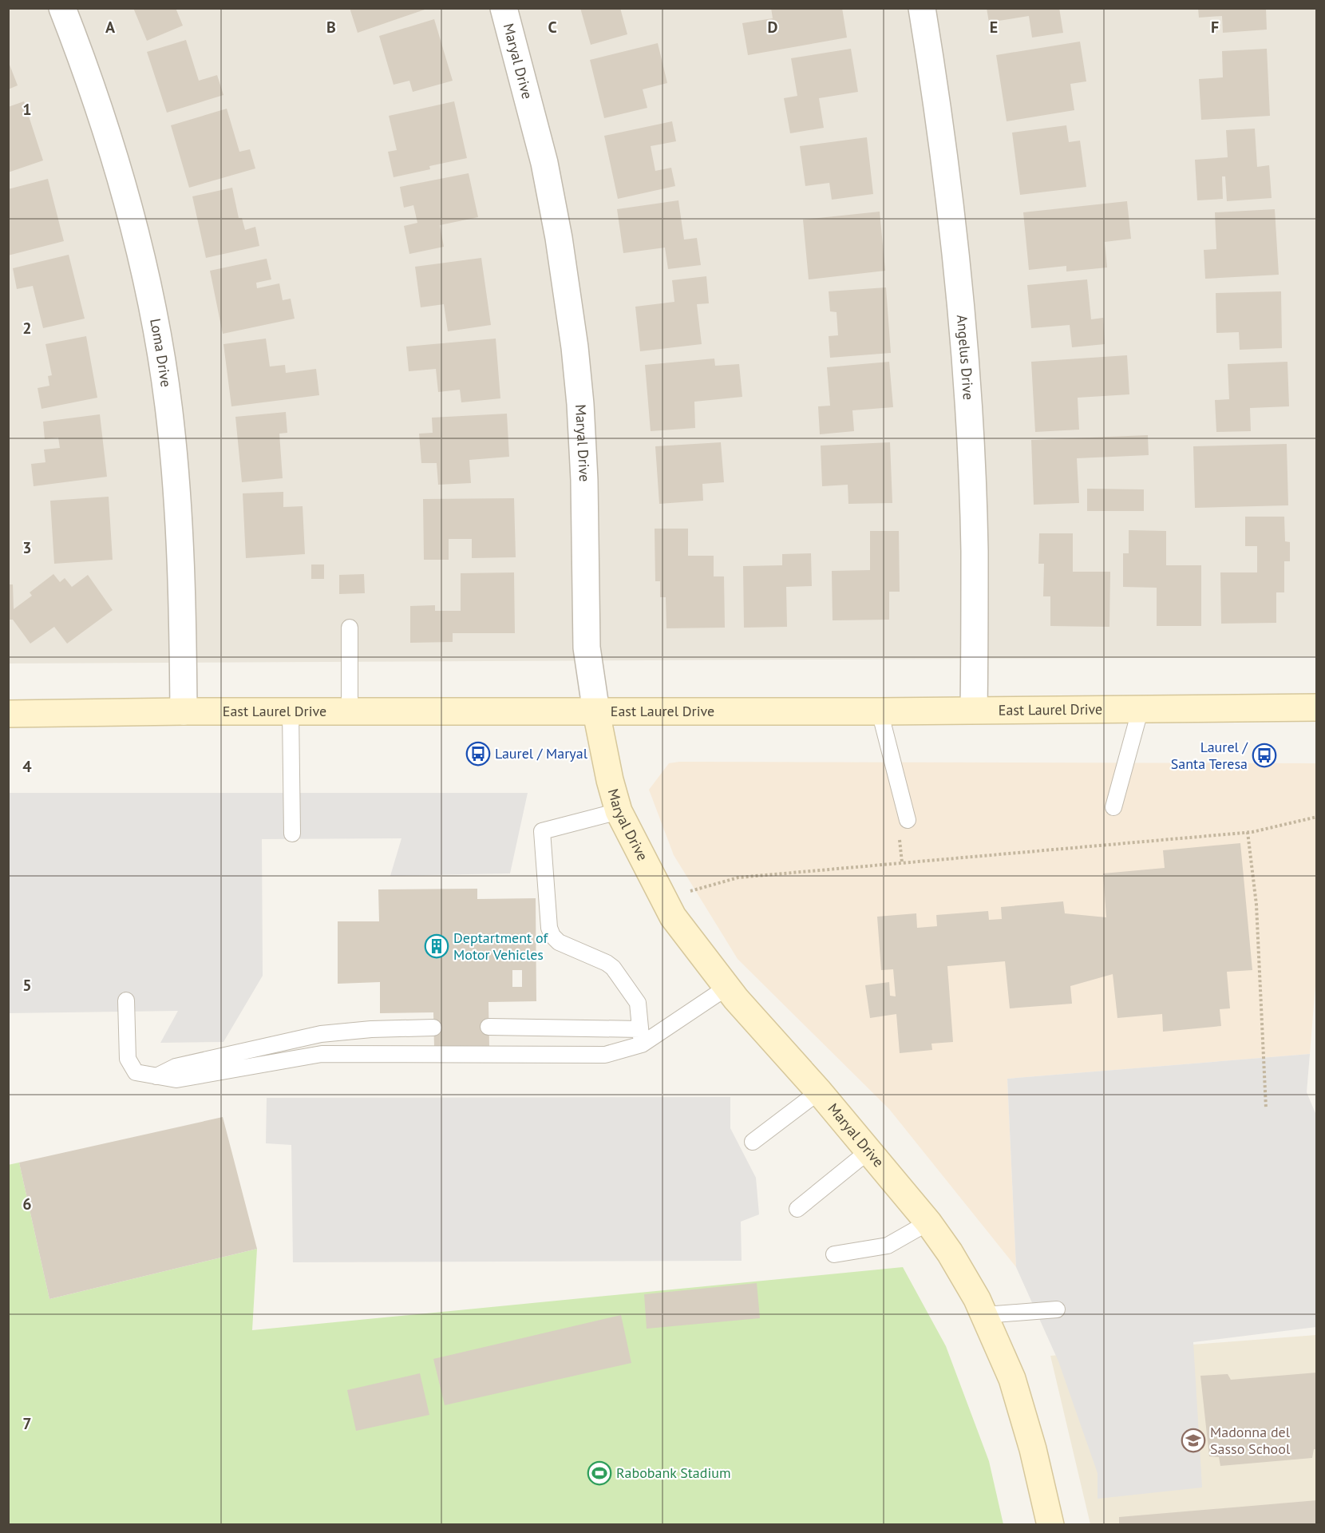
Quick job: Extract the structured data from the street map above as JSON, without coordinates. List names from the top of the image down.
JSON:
{
  "streets": {
    "main road": ["Maryal Drive", "East Laurel Drive"],
    "street": ["Loma Drive", "Angelus Drive"]
  },
  "crossings": [
    ["Maryal Drive", "East Laurel Drive"],
    ["Loma Drive", "East Laurel Drive"],
    ["Angelus Drive", "East Laurel Drive"]
  ],
  "places": {
    "bus stop": ["Laurel / Maryal", "Laurel / Santa Teresa"],
    "building": ["Deptartment of Motor Vehicles"],
    "school or university": ["Madonna del Sasso School"],
    "sports": ["Rabobank Stadium"]
  },
  "grid": {
    "columns": [
      "A",
      "B",
      "C",
      "D",
      "E",
      "F"
    ],
    "rows": [
      "1",
      "2",
      "3",
      "4",
      "5",
      "6",
      "7"
    ]
  }
}
